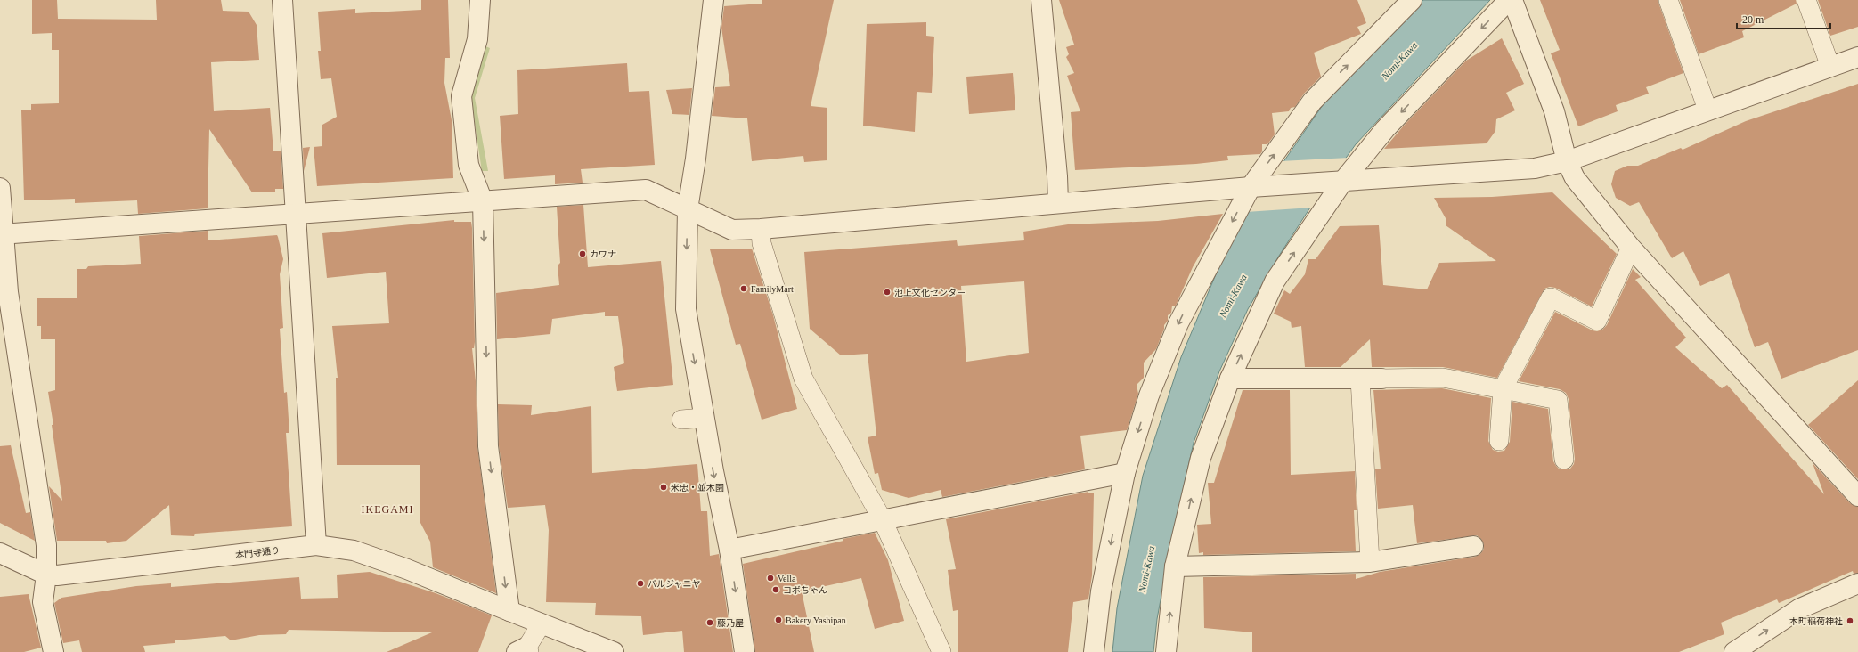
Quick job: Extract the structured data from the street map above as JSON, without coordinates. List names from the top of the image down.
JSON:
{
  "streets": {
    "street": ["本門寺通り"]
  },
  "districts": ["IKEGAMI"],
  "water": ["Nomi-Kawa"],
  "places": [
    "カワナ",
    "FamilyMart",
    "池上文化センター",
    "米忠・並木園",
    "Vella",
    "パルジャニヤ",
    "コボちゃん",
    "Bakery Yashipan",
    "本町稲荷神社",
    "藤乃屋"
  ],
  "scale_bar": "20 m"
}
